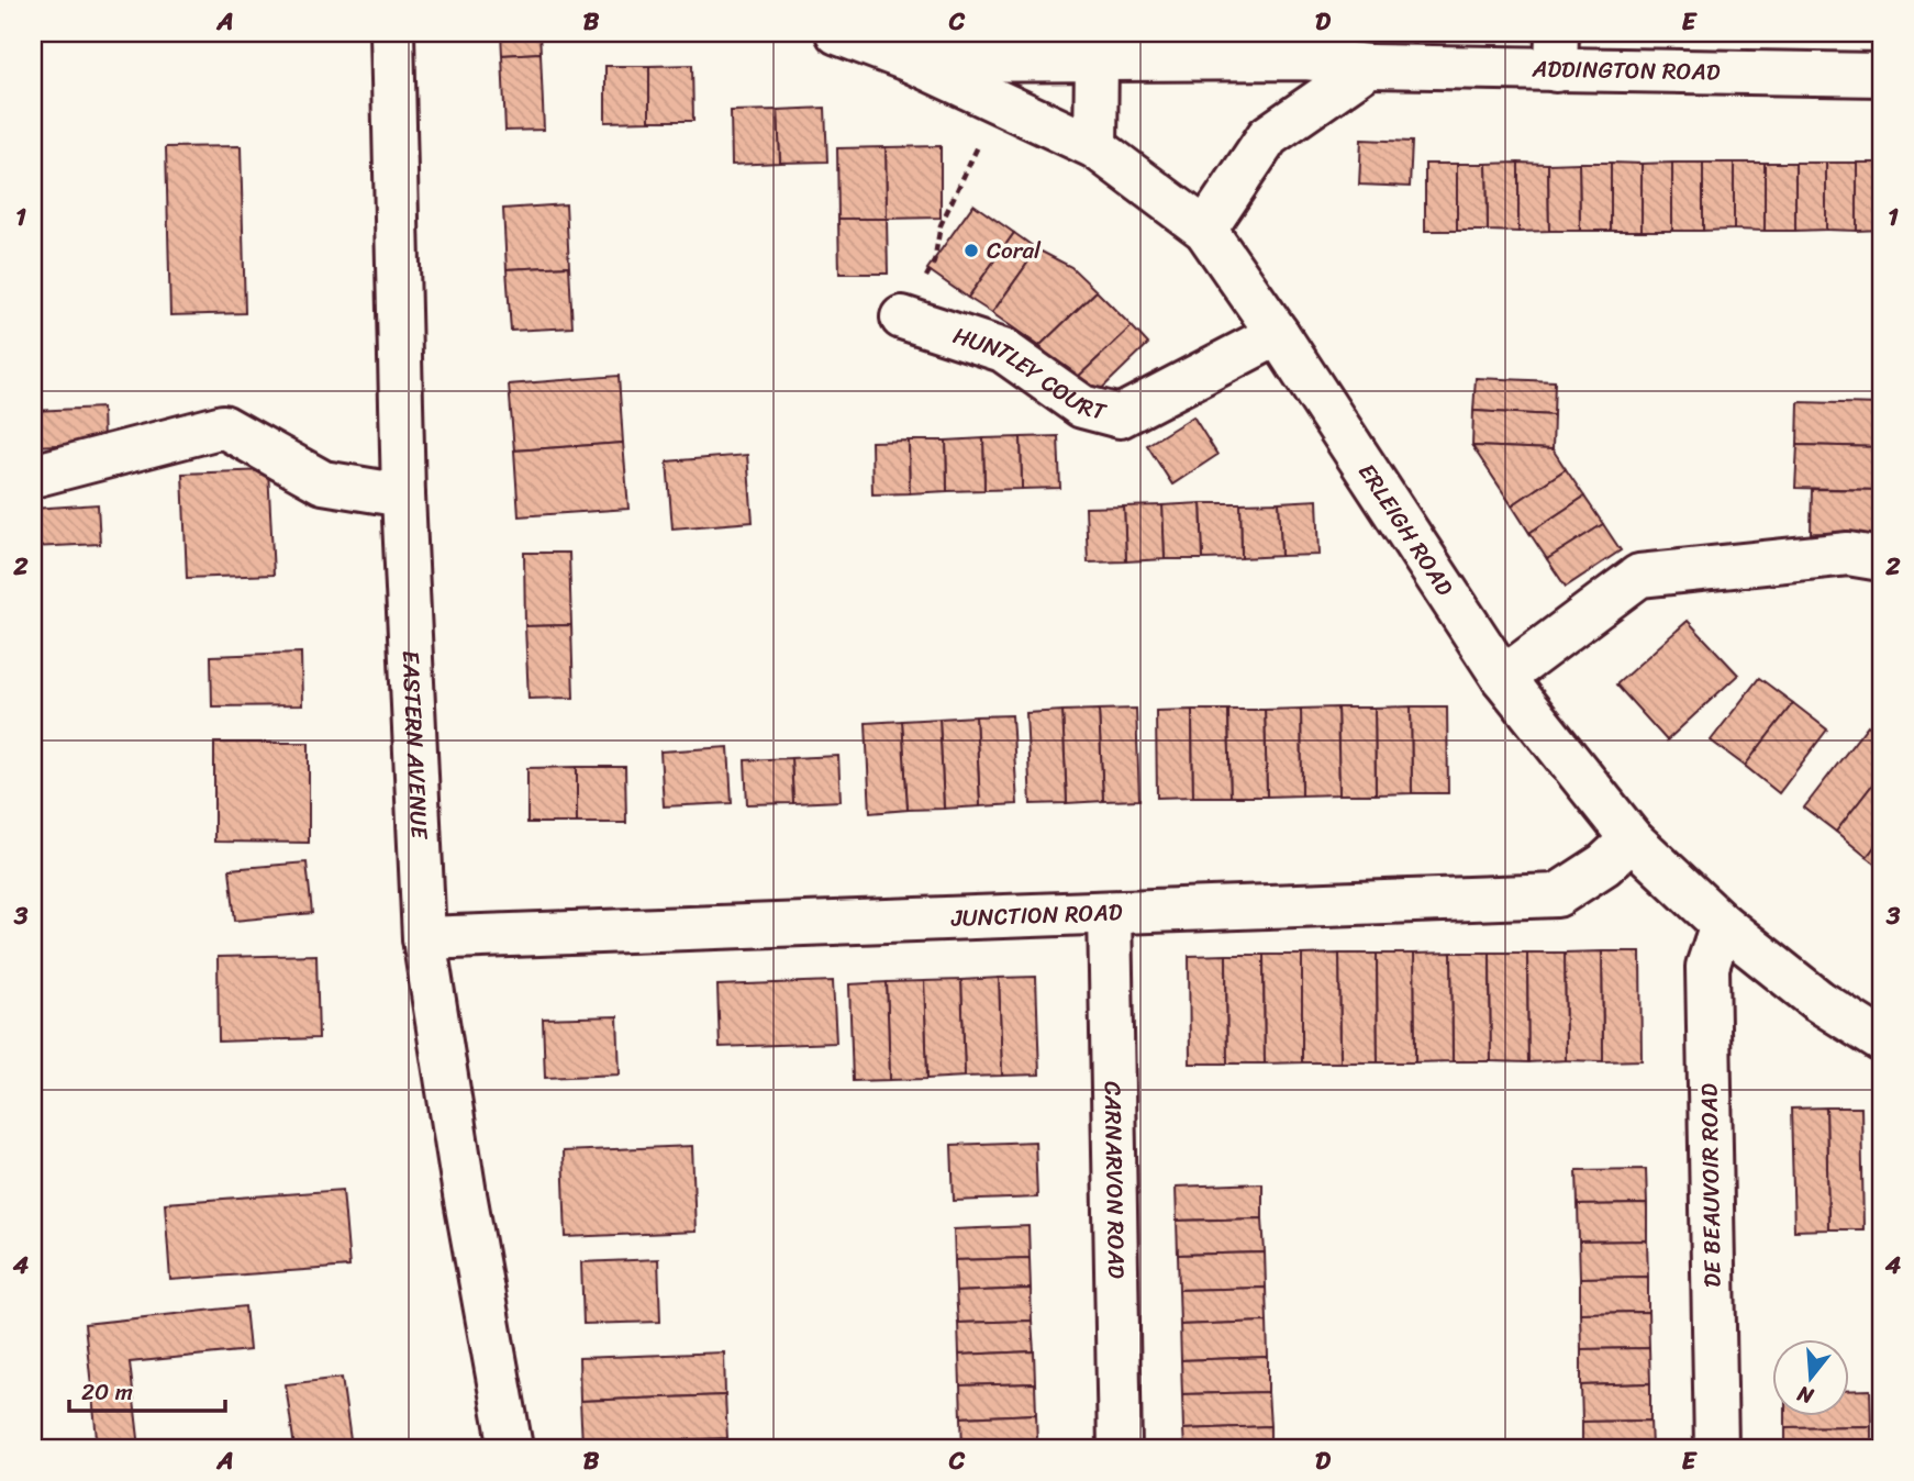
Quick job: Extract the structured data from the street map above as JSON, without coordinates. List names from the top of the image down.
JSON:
{
  "streets": {
    "street": [
      "ADDINGTON ROAD",
      "HUNTLEY COURT",
      "ERLEIGH ROAD",
      "EASTERN AVENUE",
      "JUNCTION ROAD",
      "CARNARVON ROAD",
      "DE BEAUVOIR ROAD"
    ]
  },
  "crossings": [
    ["ADDINGTON ROAD", "ERLEIGH ROAD"],
    ["HUNTLEY COURT", "ERLEIGH ROAD"],
    ["ERLEIGH ROAD", "JUNCTION ROAD"],
    ["ERLEIGH ROAD", "DE BEAUVOIR ROAD"],
    ["EASTERN AVENUE", "JUNCTION ROAD"],
    ["JUNCTION ROAD", "CARNARVON ROAD"]
  ],
  "places": ["Coral"],
  "scale_bar": "20 m",
  "north": "bottom",
  "grid": {
    "columns": [
      "A",
      "B",
      "C",
      "D",
      "E"
    ],
    "rows": [
      "1",
      "2",
      "3",
      "4"
    ]
  }
}
